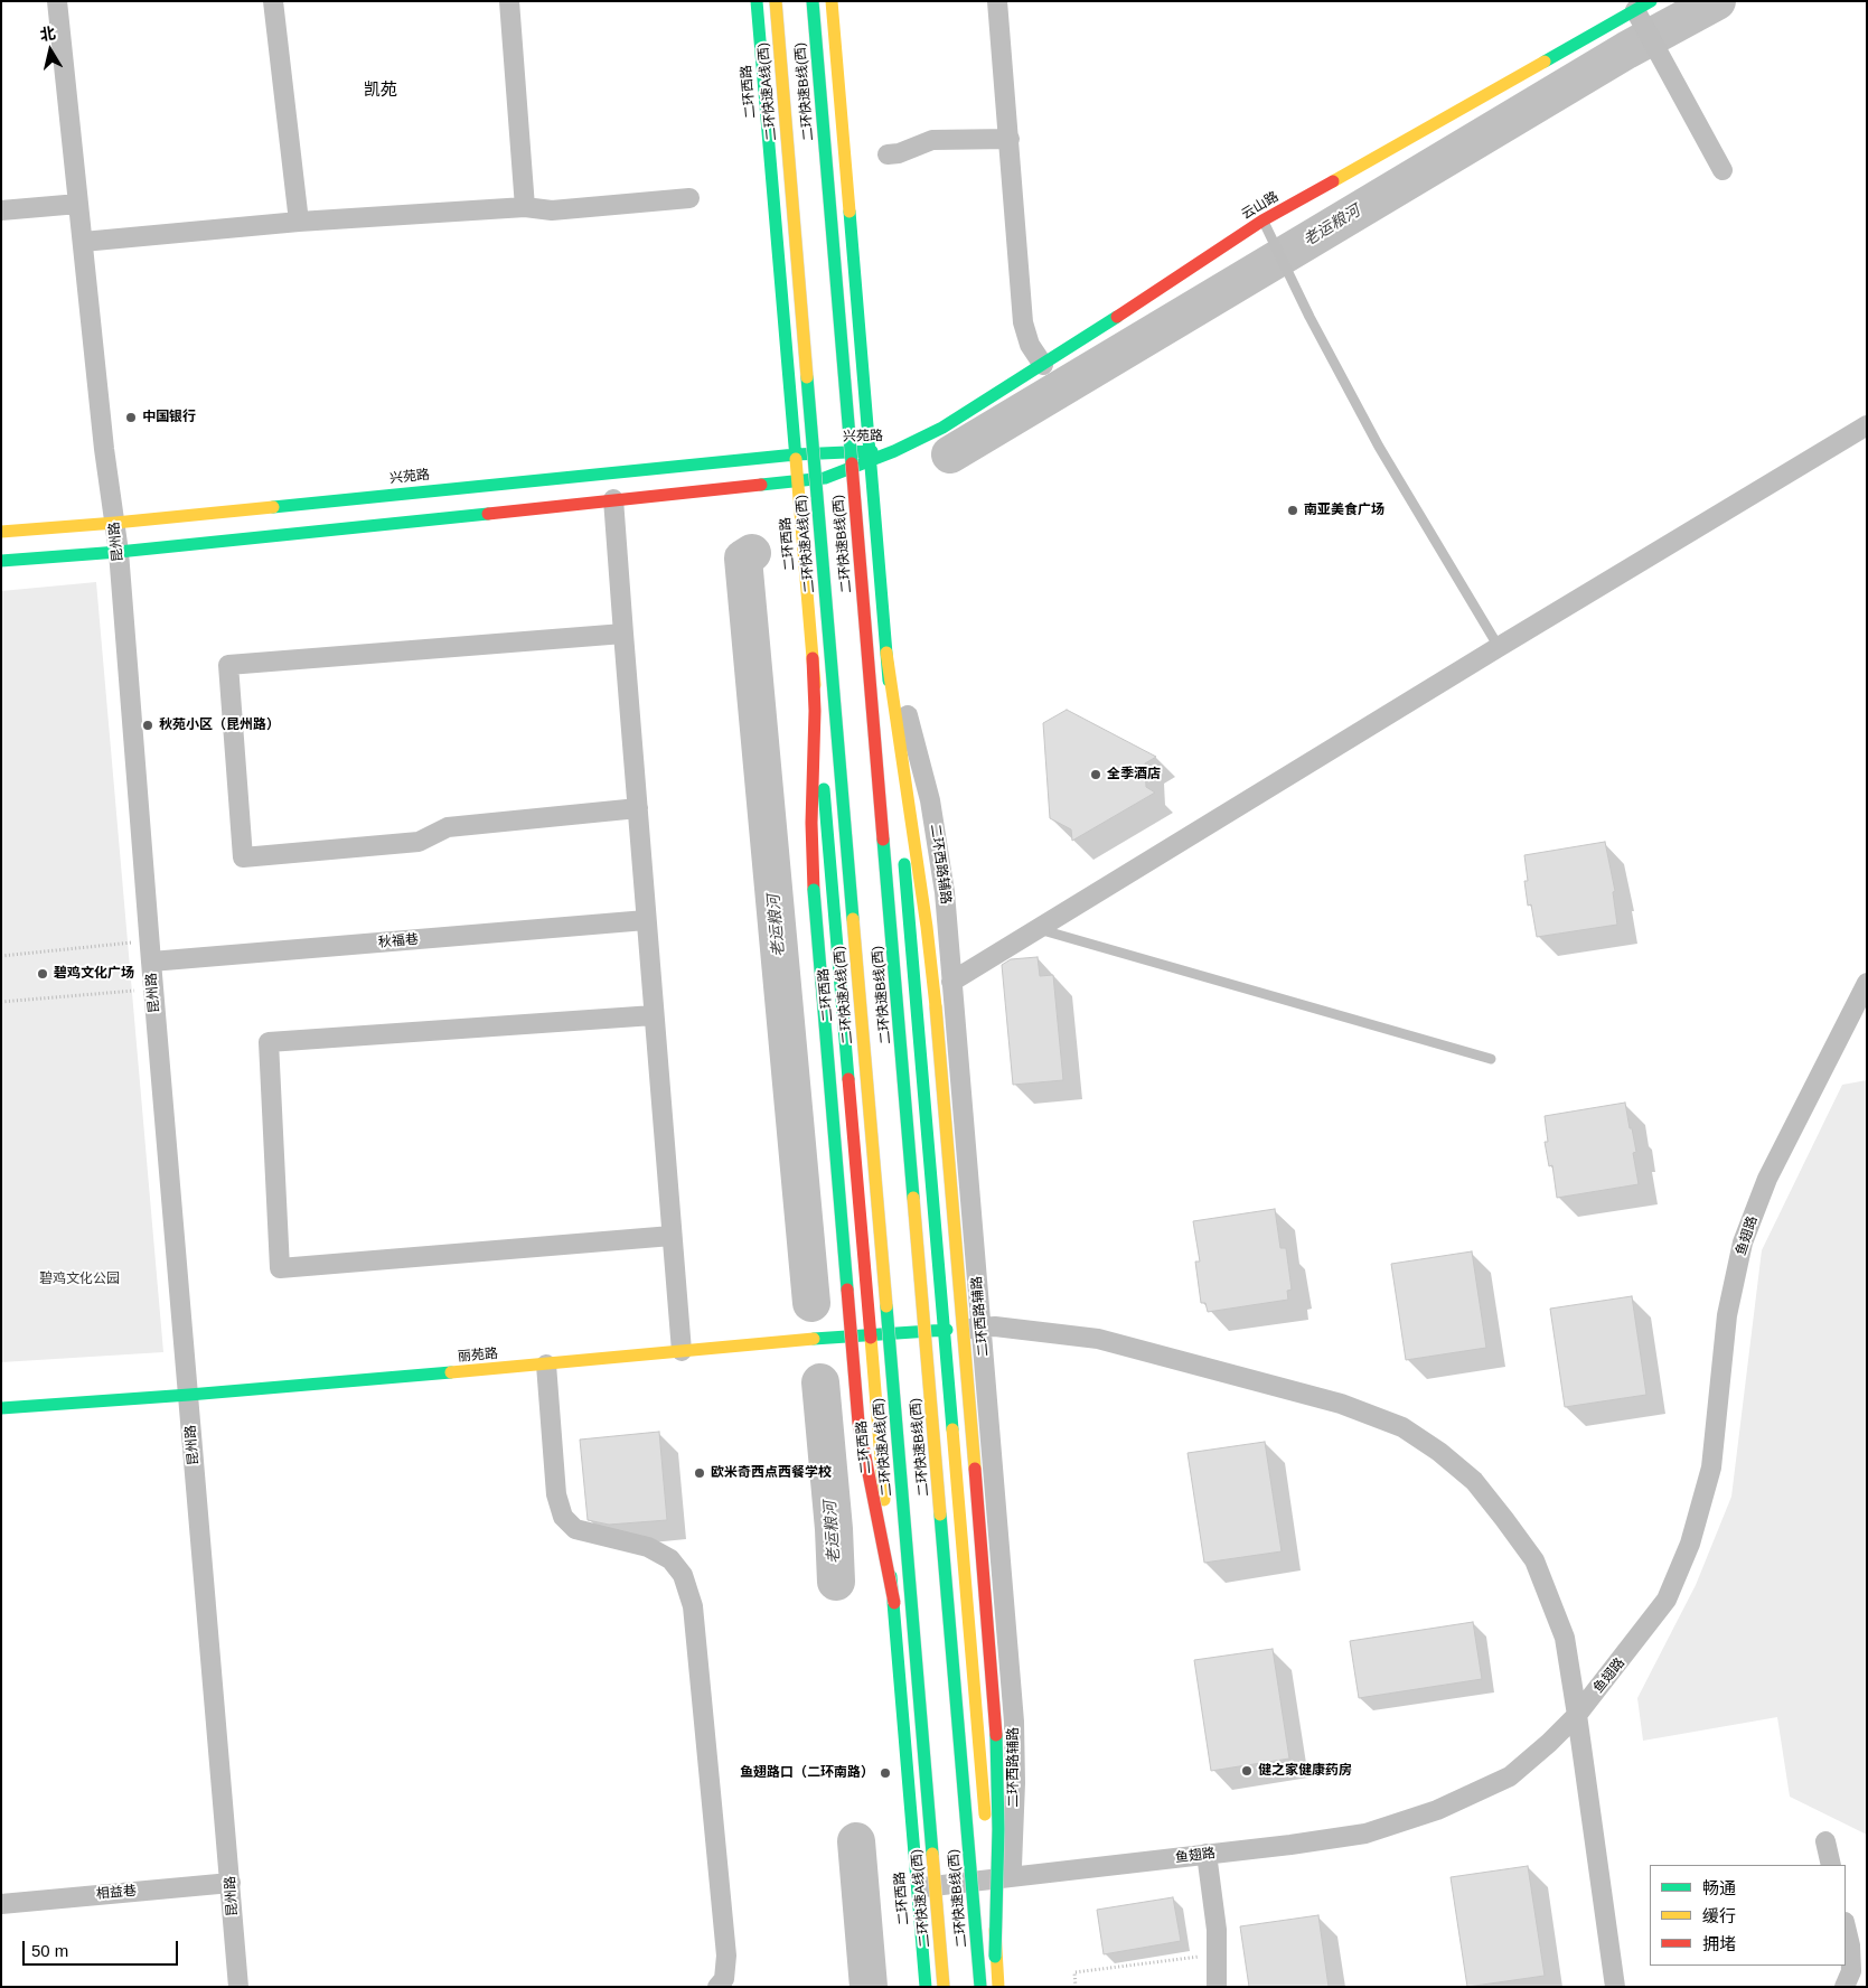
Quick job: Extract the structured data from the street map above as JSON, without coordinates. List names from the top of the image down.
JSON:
{
  "streets": {
    "main road": [
      "二环西路",
      "二环快速A线(西)",
      "二环快速B线(西)",
      "云山路",
      "兴苑路",
      "丽苑路"
    ],
    "street": [
      "昆州路",
      "二环西路辅路",
      "秋福巷",
      "鱼翅路",
      "相益巷"
    ]
  },
  "crossings": [
    ["二环西路", "兴苑路"],
    ["二环西路", "鱼翅路"],
    ["二环西路", "丽苑路"],
    ["云山路", "兴苑路"],
    ["兴苑路", "昆州路"],
    ["昆州路", "秋福巷"],
    ["昆州路", "丽苑路"],
    ["昆州路", "相益巷"],
    ["二环西路辅路", "鱼翅路"]
  ],
  "districts": ["凯苑"],
  "water": ["老运粮河"],
  "parks": ["碧鸡文化公园"],
  "places": [
    "中国银行",
    "南亚美食广场",
    "秋苑小区（昆州路）",
    "全季酒店",
    "碧鸡文化广场",
    "欧米奇西点西餐学校",
    "健之家健康药房",
    "鱼翅路口（二环南路）"
  ],
  "legend": ["畅通", "缓行", "拥堵"],
  "scale_bar": "50 m",
  "north": "top"
}
